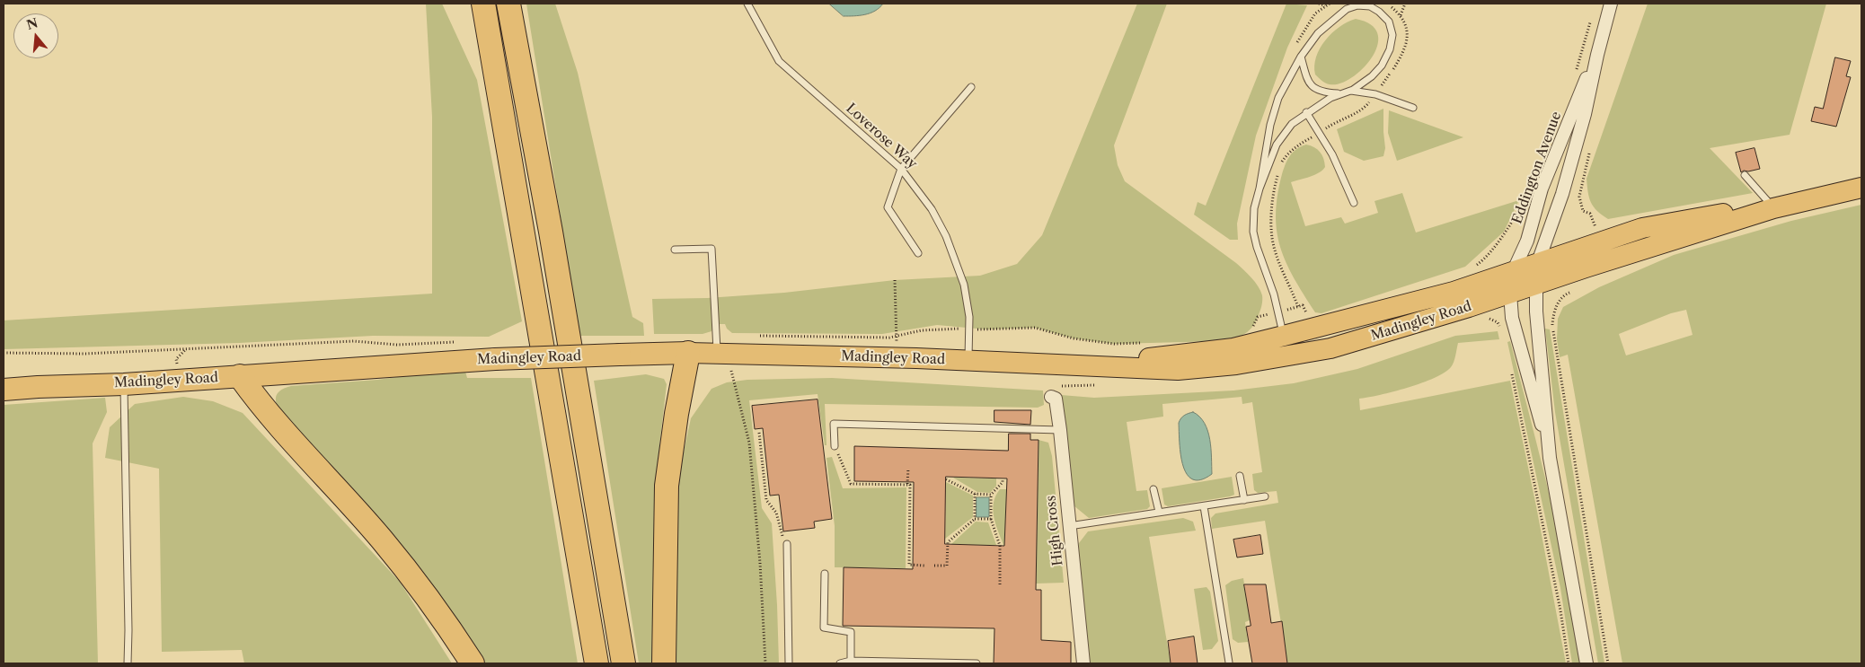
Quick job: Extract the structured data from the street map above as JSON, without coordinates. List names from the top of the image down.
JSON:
{
  "streets": {
    "highway": ["Madingley Road"],
    "street": ["Eddington Avenue", "High Cross"],
    "lane": ["Loverose Way"]
  },
  "crossings": [
    ["Loverose Way", "Madingley Road"],
    ["Eddington Avenue", "Madingley Road"]
  ],
  "north": "top"
}
